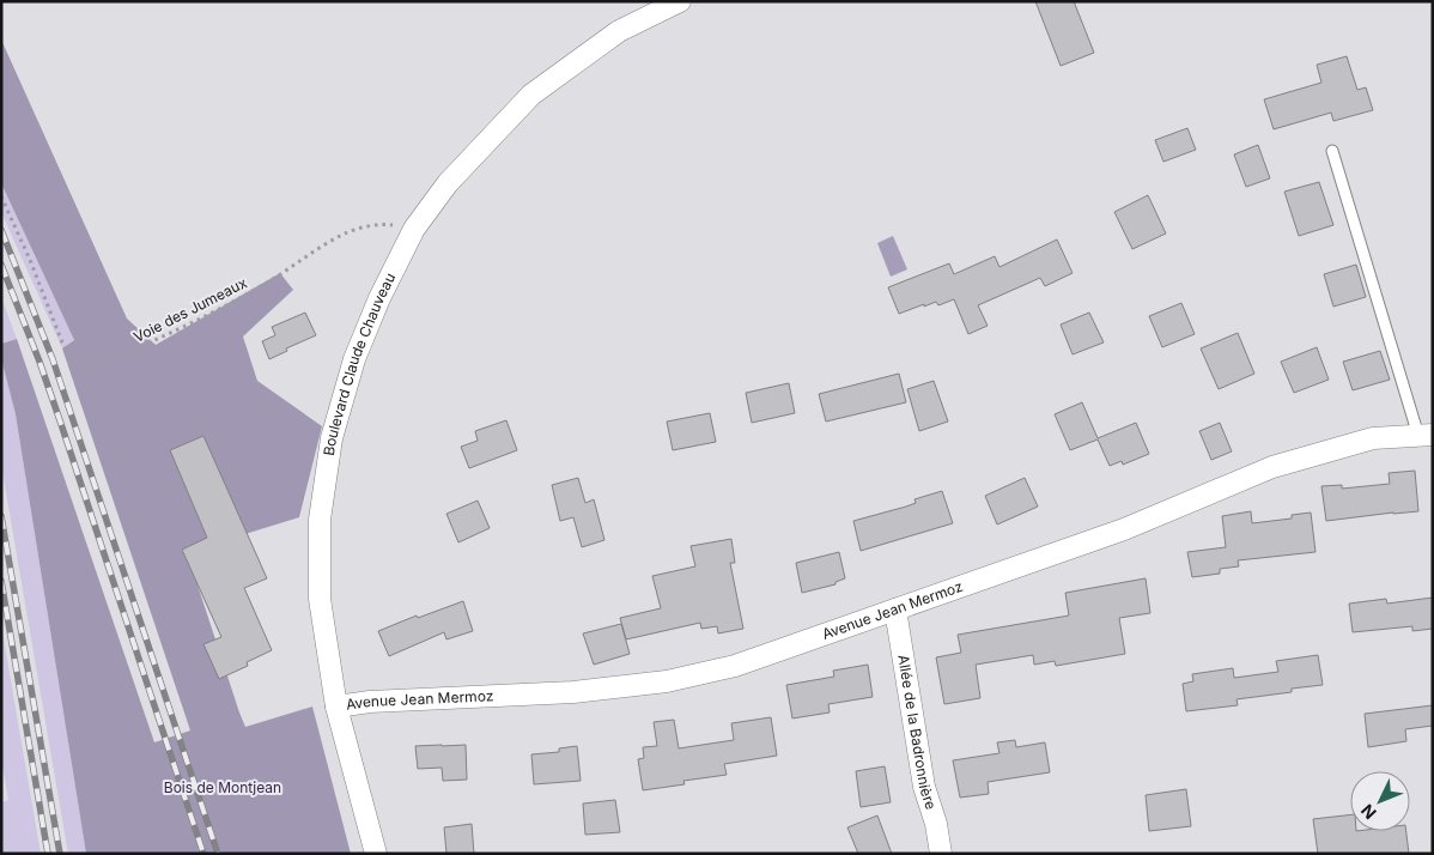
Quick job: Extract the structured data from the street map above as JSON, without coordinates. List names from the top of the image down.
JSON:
{
  "streets": {
    "street": ["Boulevard Claude Chauveau", "Avenue Jean Mermoz", "Allée de la Badronnière"],
    "path": ["Voie des Jumeaux"]
  },
  "crossings": [
    ["Voie des Jumeaux", "Boulevard Claude Chauveau"],
    ["Boulevard Claude Chauveau", "Avenue Jean Mermoz"],
    ["Avenue Jean Mermoz", "Allée de la Badronnière"]
  ],
  "parks": ["Bois de Montjean"],
  "north": "bottom left"
}
